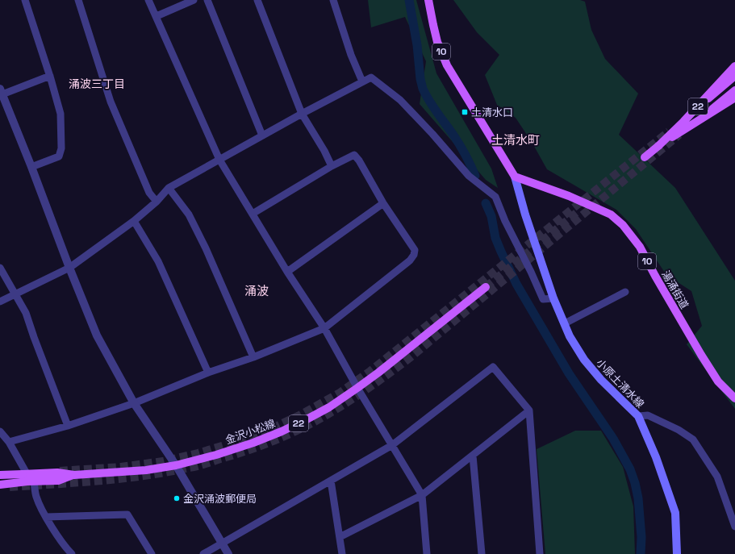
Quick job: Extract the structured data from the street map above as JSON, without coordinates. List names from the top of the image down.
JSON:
{
  "streets": {
    "main road": [
      "10",
      "22",
      "湯涌街道",
      "小原土清水線",
      "金沢小松線"
    ]
  },
  "crossings": [
    ["10", "湯涌街道"],
    ["10", "小原土清水線"],
    ["22", "金沢小松線"],
    ["湯涌街道", "小原土清水線"]
  ],
  "districts": ["涌波三丁目", "土清水町", "涌波"],
  "places": {
    "transit": ["土清水口"],
    "other": ["金沢涌波郵便局"]
  }
}
